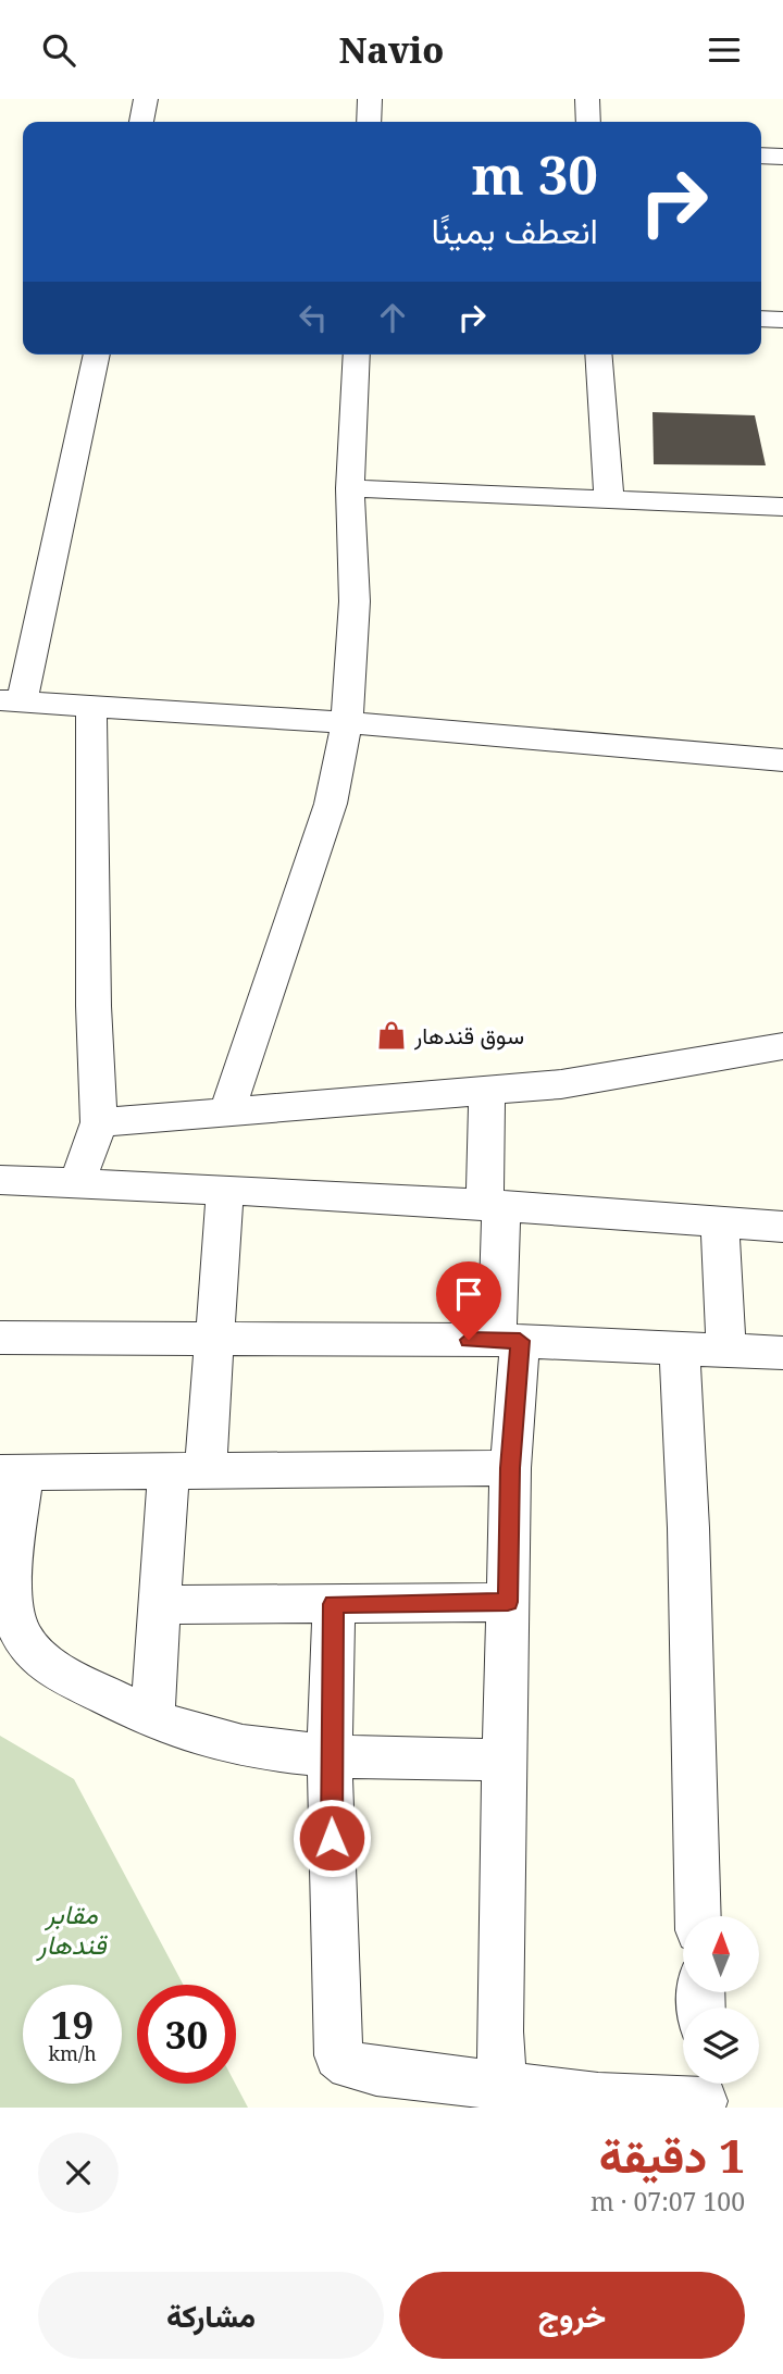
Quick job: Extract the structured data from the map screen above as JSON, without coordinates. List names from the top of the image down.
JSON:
{
  "parks": ["مقابر قندهار"],
  "places": {
    "shop": ["سوق قندهار"]
  },
  "north": "top",
  "page": {
    "header": "Navio",
    "turn": ["30 m", "انعطف يمينًا"],
    "speed": "19 km/h",
    "limit": "30",
    "heading": ["1 دقيقة", "100 m · 07:07"],
    "buttons": ["خروج", "مشاركة"]
  }
}
